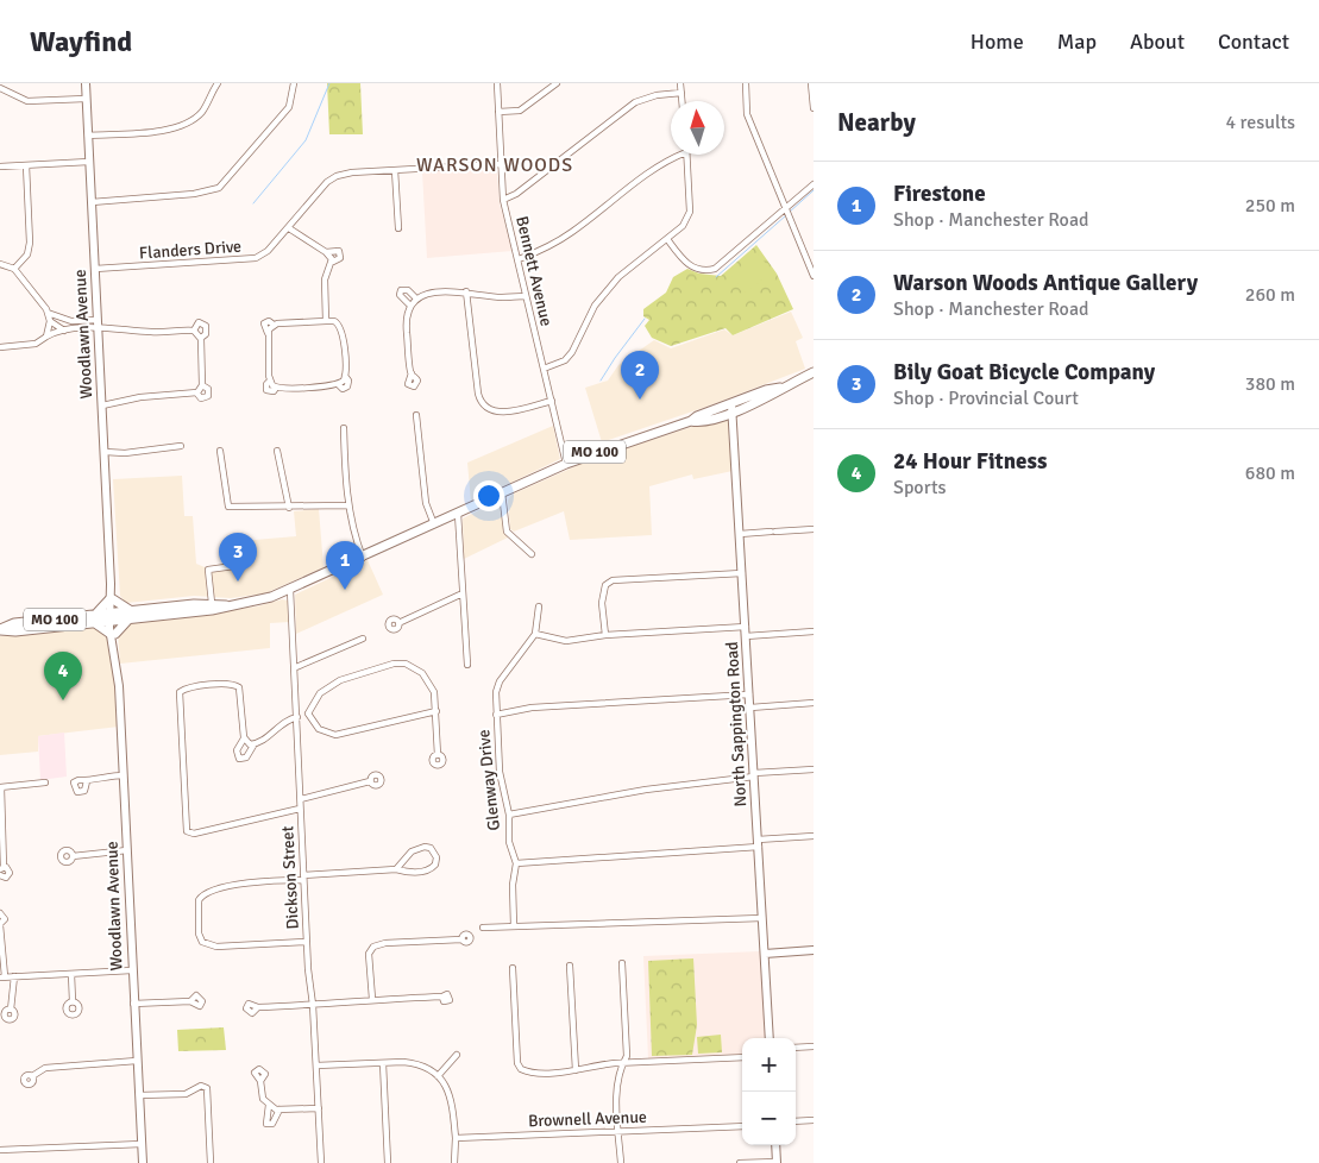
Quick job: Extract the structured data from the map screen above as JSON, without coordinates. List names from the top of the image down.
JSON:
{
  "streets": {
    "main road": ["MO 100"],
    "street": [
      "Flanders Drive",
      "Bennett Avenue",
      "Woodlawn Avenue",
      "North Sappington Road",
      "Glenway Drive",
      "Dickson Street",
      "Brownell Avenue"
    ]
  },
  "crossings": [
    ["Flanders Drive", "Bennett Avenue"],
    ["Flanders Drive", "Woodlawn Avenue"],
    ["Bennett Avenue", "MO 100"],
    ["Woodlawn Avenue", "MO 100"],
    ["MO 100", "North Sappington Road"],
    ["MO 100", "Dickson Street"]
  ],
  "districts": ["WARSON WOODS"],
  "north": "top",
  "page": {
    "header": "Wayfind",
    "nav": [
      "Home",
      "Map",
      "About",
      "Contact"
    ],
    "heading": ["Nearby", "4 results"],
    "list": [
      {
        "mark": "1",
        "name": "Firestone",
        "note": "Shop · Manchester Road",
        "value": "250 m"
      },
      {
        "mark": "2",
        "name": "Warson Woods Antique Gallery",
        "note": "Shop · Manchester Road",
        "value": "260 m"
      },
      {
        "mark": "3",
        "name": "Bily Goat Bicycle Company",
        "note": "Shop · Provincial Court",
        "value": "380 m"
      },
      {
        "mark": "4",
        "name": "24 Hour Fitness",
        "note": "Sports",
        "value": "680 m"
      }
    ],
    "pins": [
      "2",
      "3",
      "1",
      "4"
    ],
    "map_buttons": ["+", "−"]
  }
}
